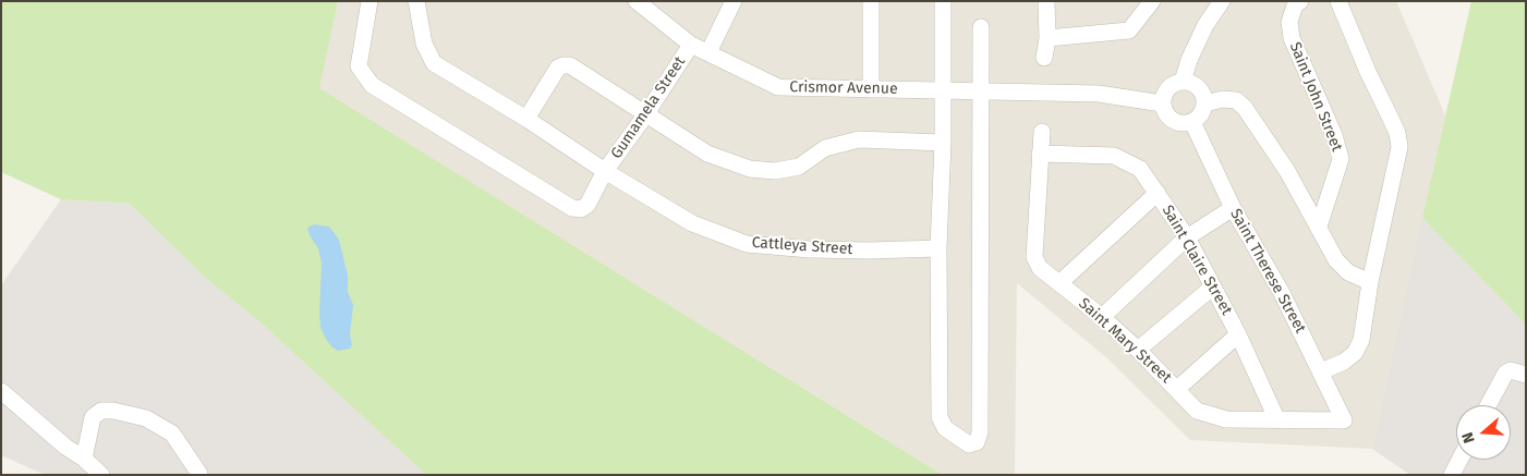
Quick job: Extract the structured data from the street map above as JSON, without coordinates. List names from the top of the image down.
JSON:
{
  "streets": {
    "street": [
      "Crismor Avenue",
      "Saint John Street",
      "Gumamela Street",
      "Cattleya Street",
      "Saint Claire Street",
      "Saint Therese Street",
      "Saint Mary Street"
    ]
  },
  "crossings": [
    ["Crismor Avenue", "Gumamela Street"],
    ["Crismor Avenue", "Saint Therese Street"],
    ["Gumamela Street", "Cattleya Street"],
    ["Saint Claire Street", "Saint Mary Street"],
    ["Saint Therese Street", "Saint Mary Street"]
  ],
  "north": "left"
}
